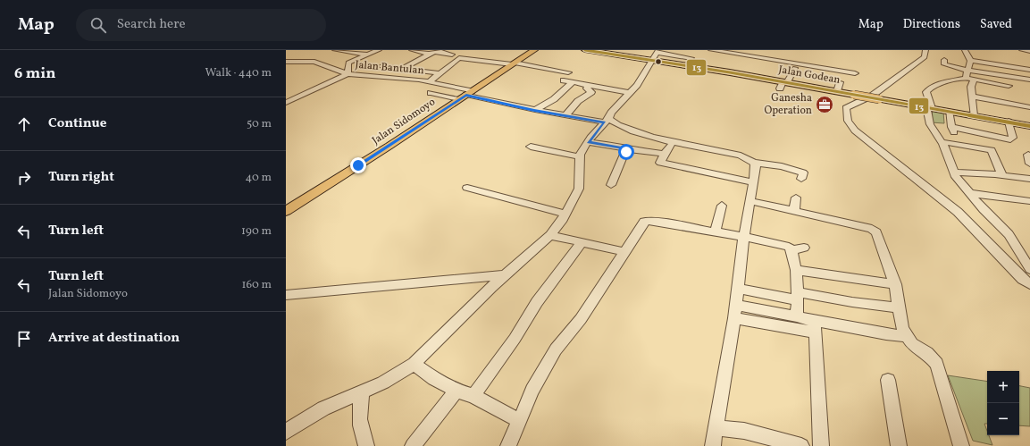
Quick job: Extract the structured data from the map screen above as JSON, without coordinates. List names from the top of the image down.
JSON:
{
  "streets": {
    "main road": ["Jalan Godean", "Jalan Sidomoyo"],
    "street": ["Jalan Bantulan"]
  },
  "crossings": [
    ["Jalan Bantulan", "Jalan Sidomoyo"]
  ],
  "places": {
    "office": ["Ganesha Operation"]
  },
  "lines": ["transit line 13"],
  "page": {
    "header": "Map",
    "search": "Search here",
    "nav": ["Map", "Directions", "Saved"],
    "heading": ["6 min", "Walk · 440 m"],
    "list": [
      ["Continue", "50 m"],
      ["Turn right", "40 m"],
      ["Turn left", "190 m"],
      ["Turn left", "Jalan Sidomoyo", "160 m"],
      "Arrive at destination"
    ],
    "map_buttons": ["+", "−"]
  }
}
